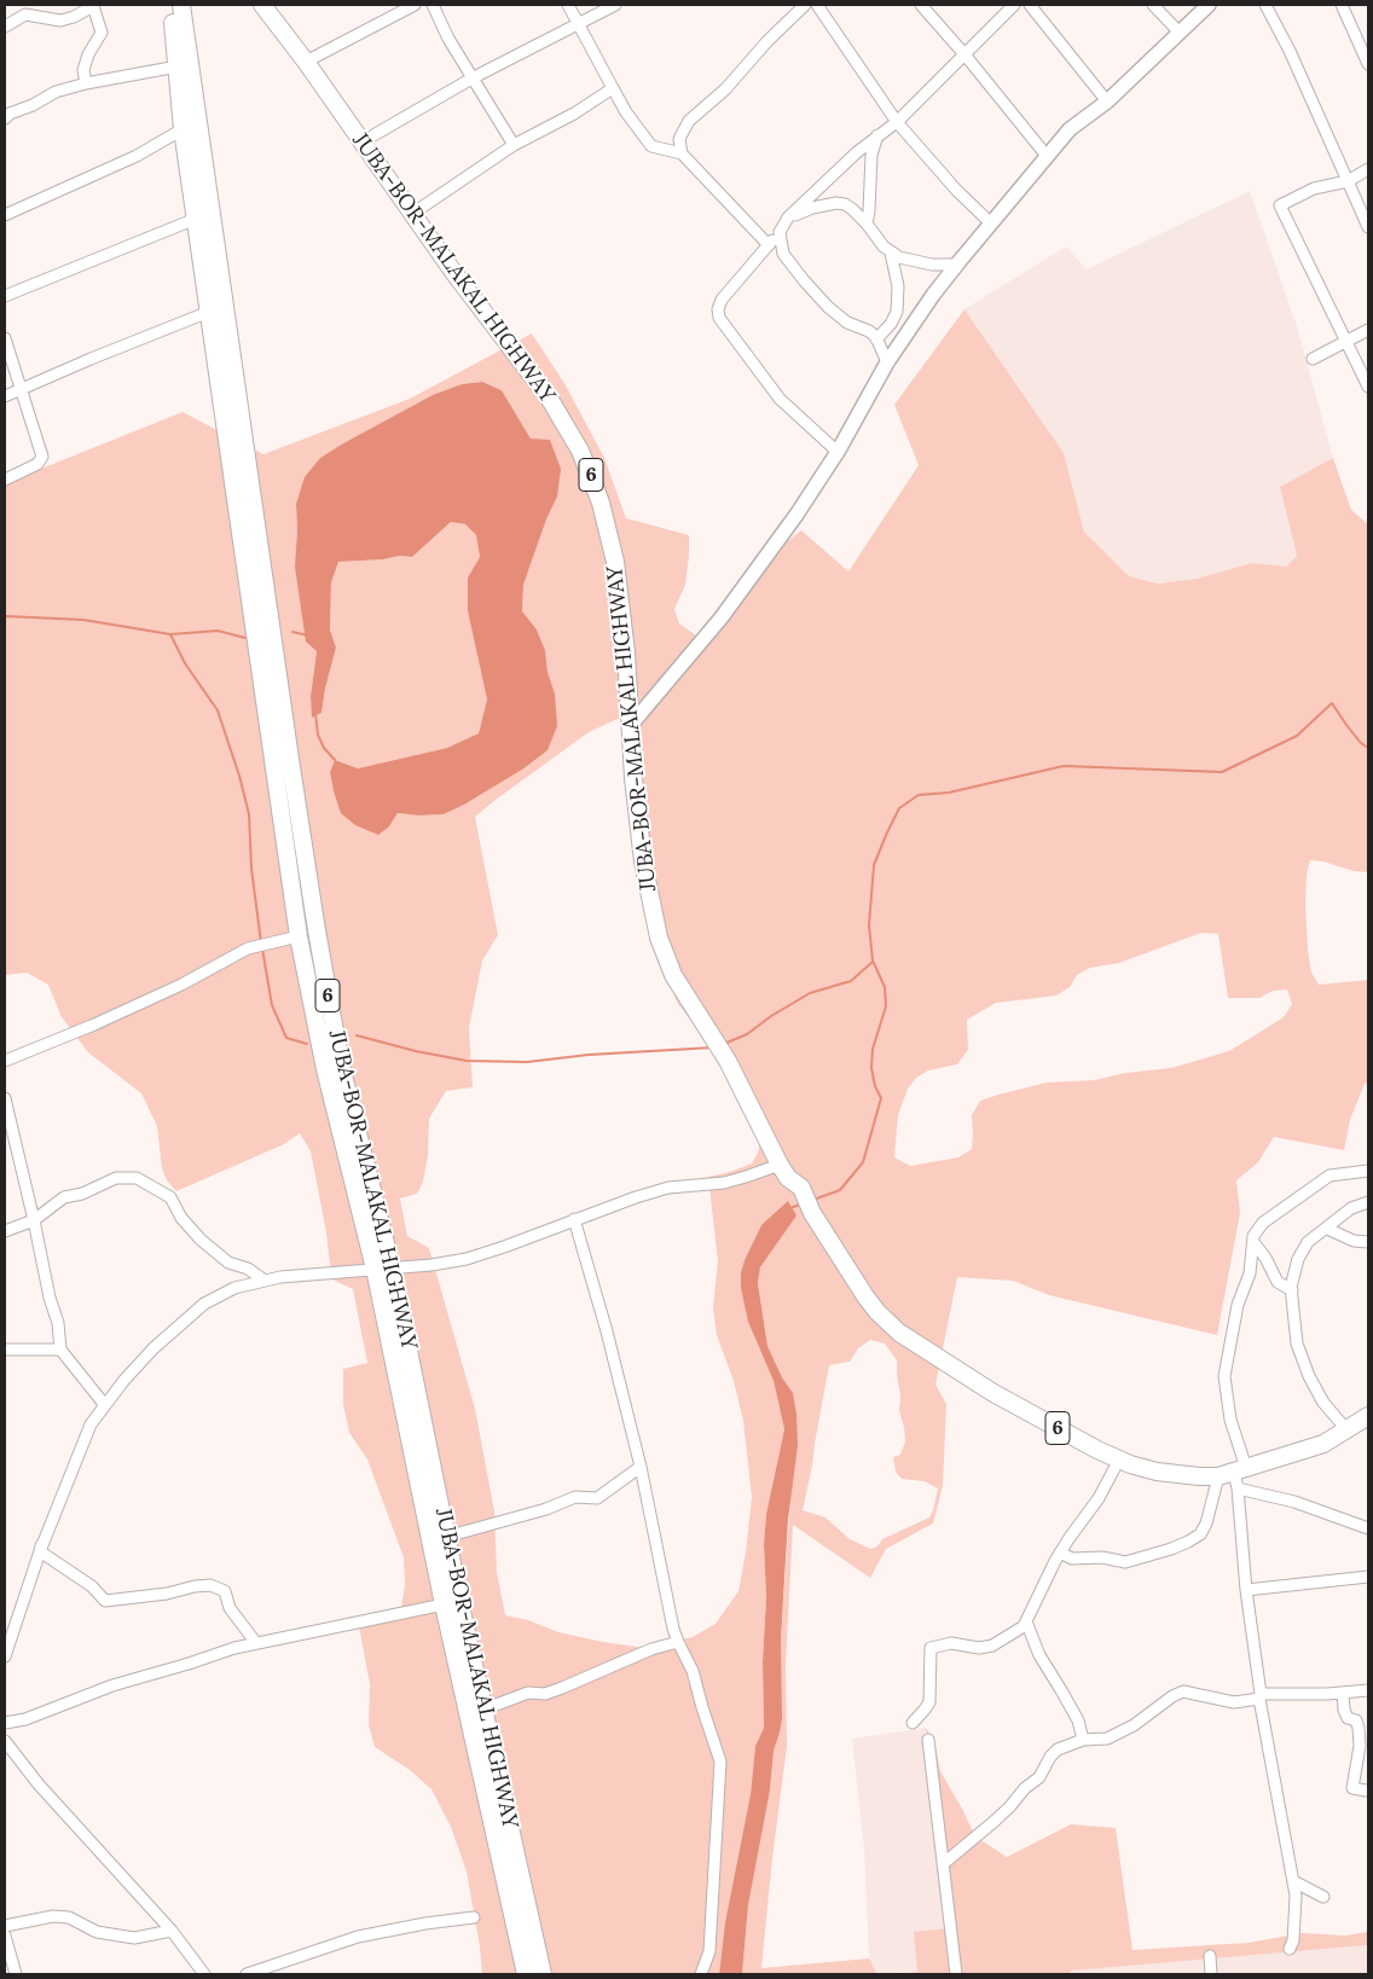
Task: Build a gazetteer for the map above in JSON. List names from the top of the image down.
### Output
{
  "streets": {
    "main road": ["JUBA-BOR-MALAKAL HIGHWAY", "6"]
  }
}
